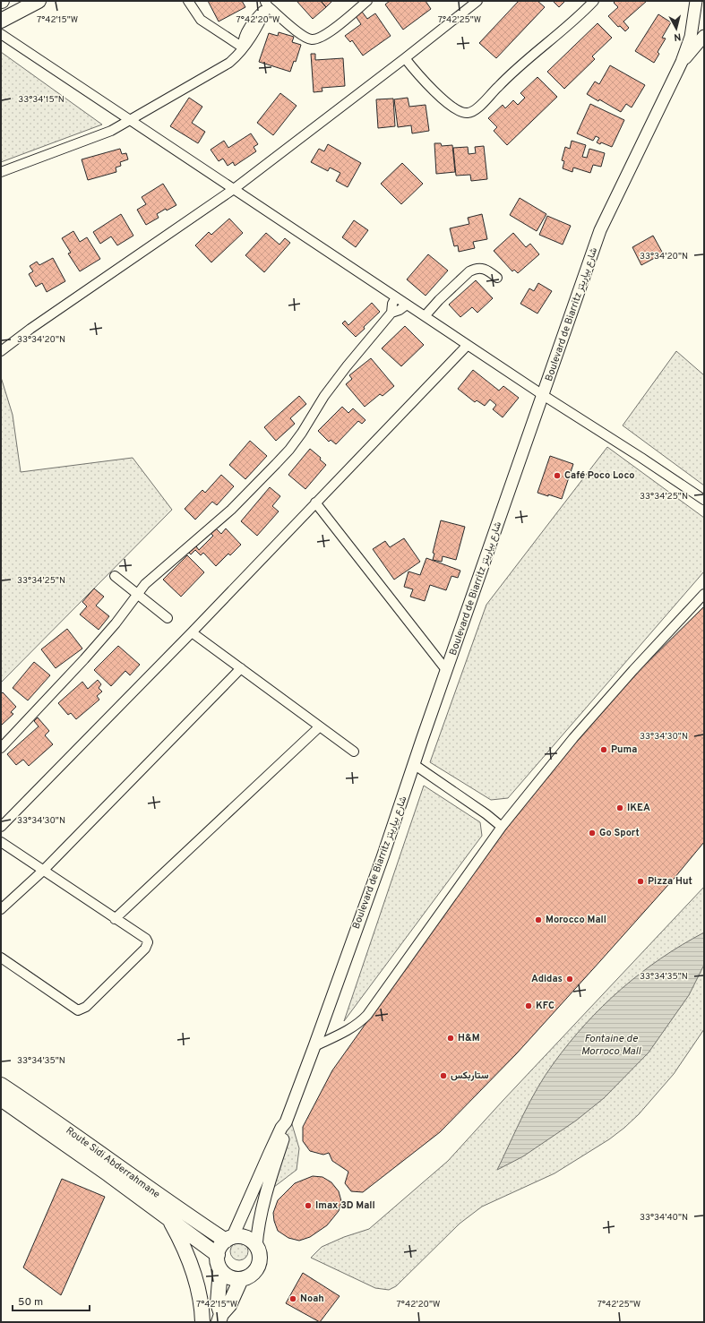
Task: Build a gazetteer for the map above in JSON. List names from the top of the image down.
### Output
{
  "streets": {
    "main road": ["Route Sidi Abderrahmane"],
    "street": ["Boulevard de Biarritz شارع بياريتز"]
  },
  "crossings": [
    ["Boulevard de Biarritz شارع بياريتز", "Route Sidi Abderrahmane"]
  ],
  "water": ["Fontaine de Morroco Mall"],
  "places": [
    "Café Poco Loco",
    "Puma",
    "IKEA",
    "Go Sport",
    "Pizza Hut",
    "Morocco Mall",
    "Adidas",
    "KFC",
    "H&M",
    "ستاربكس",
    "Imax 3D Mall",
    "Noah"
  ],
  "scale_bar": "50 m",
  "north": "bottom",
  "coordinates": [
    "7°42'15\"W",
    "7°42'20\"W",
    "7°42'25\"W",
    "33°34'15\"N",
    "33°34'20\"N",
    "33°34'25\"N",
    "33°34'30\"N",
    "33°34'35\"N",
    "33°34'40\"N"
  ]
}
